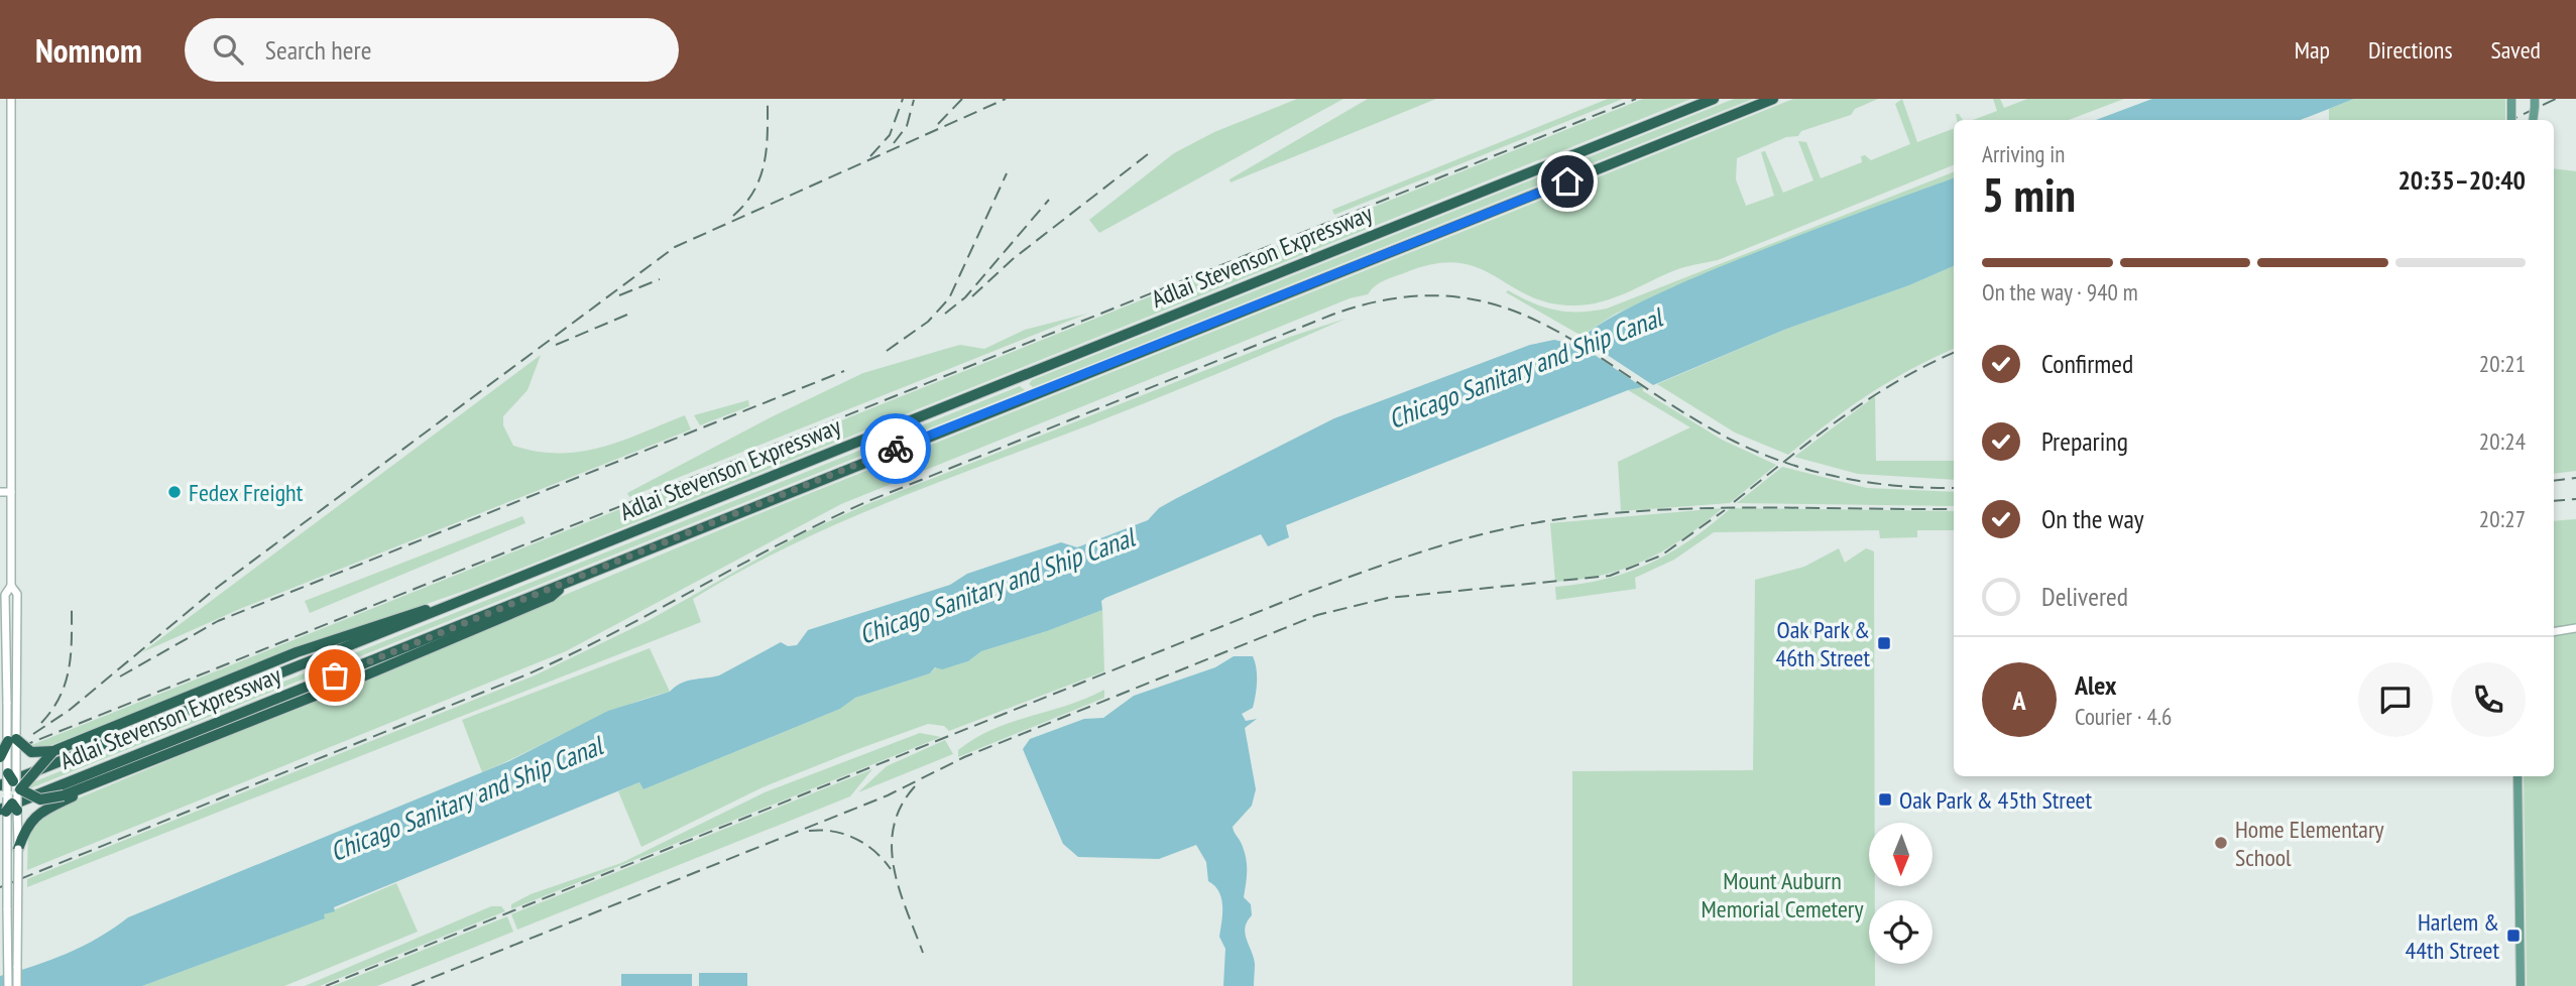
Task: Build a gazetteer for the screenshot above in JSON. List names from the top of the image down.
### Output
{
  "streets": {
    "highway": ["Adlai Stevenson Expressway"]
  },
  "water": ["Chicago Sanitary and Ship Canal"],
  "parks": ["Mount Auburn Memorial Cemetery"],
  "places": {
    "other": ["Fedex Freight", "Home Elementary School"],
    "transit": ["Oak Park & 46th Street", "Oak Park & 45th Street", "Harlem & 44th Street"]
  },
  "north": "bottom",
  "page": {
    "header": "Nomnom",
    "search": "Search here",
    "nav": ["Map", "Directions", "Saved"],
    "heading": ["5 min", "Arriving in", "20:35–20:40"],
    "panel": ["Alex", "Courier · 4.6"],
    "bar": "On the way · 940 m",
    "list": [
      ["Confirmed", "20:21"],
      ["Preparing", "20:24"],
      ["On the way", "20:27"],
      "Delivered"
    ],
    "round": "A"
  }
}
